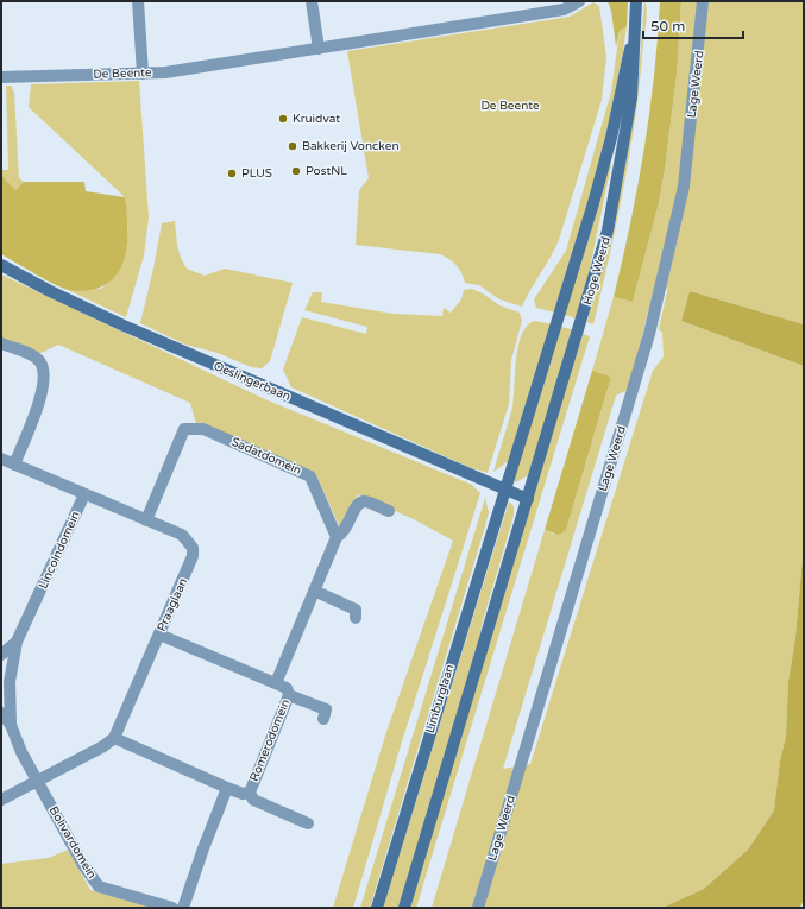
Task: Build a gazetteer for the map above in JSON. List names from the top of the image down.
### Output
{
  "streets": {
    "main road": ["Hoge Weerd", "Oeslingerbaan", "Limburglaan"],
    "street": [
      "De Beente",
      "Lage Weerd",
      "Sadatdomein",
      "Lincolndomein",
      "Praaglaan",
      "Romerodomein",
      "Bolivardomein"
    ]
  },
  "crossings": [
    ["Hoge Weerd", "Oeslingerbaan"],
    ["Hoge Weerd", "Limburglaan"],
    ["Oeslingerbaan", "Limburglaan"],
    ["Sadatdomein", "Praaglaan"],
    ["Lincolndomein", "Praaglaan"],
    ["Praaglaan", "Romerodomein"]
  ],
  "parks": ["De Beente"],
  "places": [
    "Kruidvat",
    "Bakkerij Voncken",
    "PostNL",
    "PLUS"
  ],
  "scale_bar": "50 m"
}
